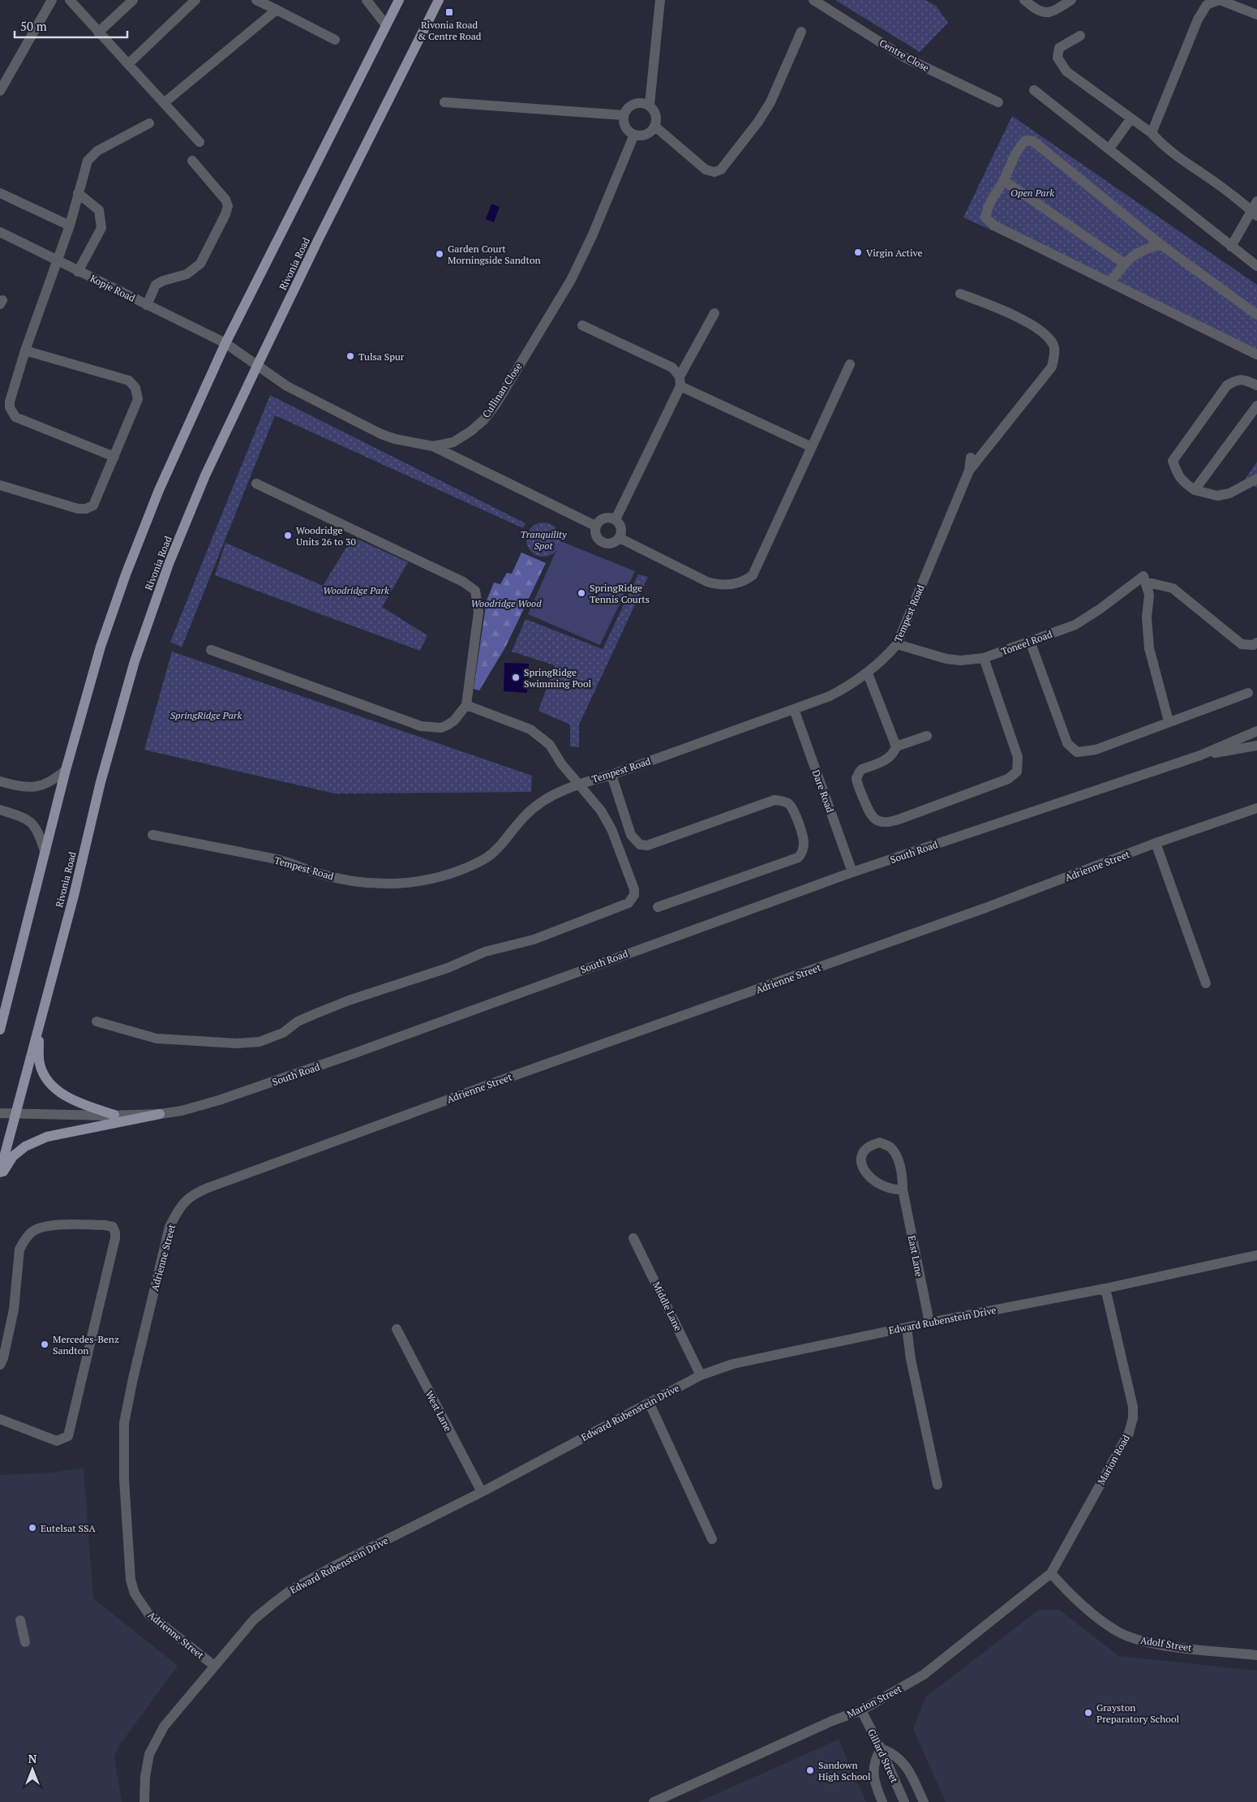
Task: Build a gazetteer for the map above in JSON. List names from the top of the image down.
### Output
{
  "streets": {
    "main road": ["Rivonia Road"],
    "street": [
      "Centre Close",
      "Kopje Road",
      "Cullinan Close",
      "Tempest Road",
      "Toneel Road",
      "Dare Road",
      "South Road",
      "Adrienne Street",
      "East Lane",
      "Middle Lane",
      "Edward Rubenstein Drive",
      "West Lane",
      "Marion Road",
      "Adolf Street",
      "Marion Street",
      "Gillard Street"
    ]
  },
  "crossings": [
    ["Rivonia Road", "Kopje Road"],
    ["Rivonia Road", "Cullinan Close"],
    ["Rivonia Road", "South Road"],
    ["Kopje Road", "Cullinan Close"],
    ["Tempest Road", "Toneel Road"],
    ["Tempest Road", "Dare Road"],
    ["Dare Road", "South Road"],
    ["Adrienne Street", "Edward Rubenstein Drive"],
    ["East Lane", "Edward Rubenstein Drive"],
    ["Middle Lane", "Edward Rubenstein Drive"],
    ["Edward Rubenstein Drive", "West Lane"],
    ["Edward Rubenstein Drive", "Marion Road"],
    ["Marion Road", "Adolf Street"],
    ["Marion Road", "Marion Street"],
    ["Adolf Street", "Marion Street"],
    ["Marion Street", "Gillard Street"]
  ],
  "parks": [
    "Open Park",
    "Tranquility Spot",
    "Woodridge Park",
    "Woodridge Wood",
    "SpringRidge Park"
  ],
  "places": {
    "transit": ["Rivonia Road & Centre Road"],
    "other": [
      "Virgin Active",
      "Garden Court Morningside Sandton",
      "Tulsa Spur",
      "Woodridge Units 26 to 30",
      "SpringRidge Tennis Courts",
      "SpringRidge Swimming Pool",
      "Mercedes-Benz Sandton",
      "Eutelsat SSA",
      "Grayston Preparatory School",
      "Sandown High School"
    ]
  },
  "scale_bar": "50 m",
  "north": "top"
}
